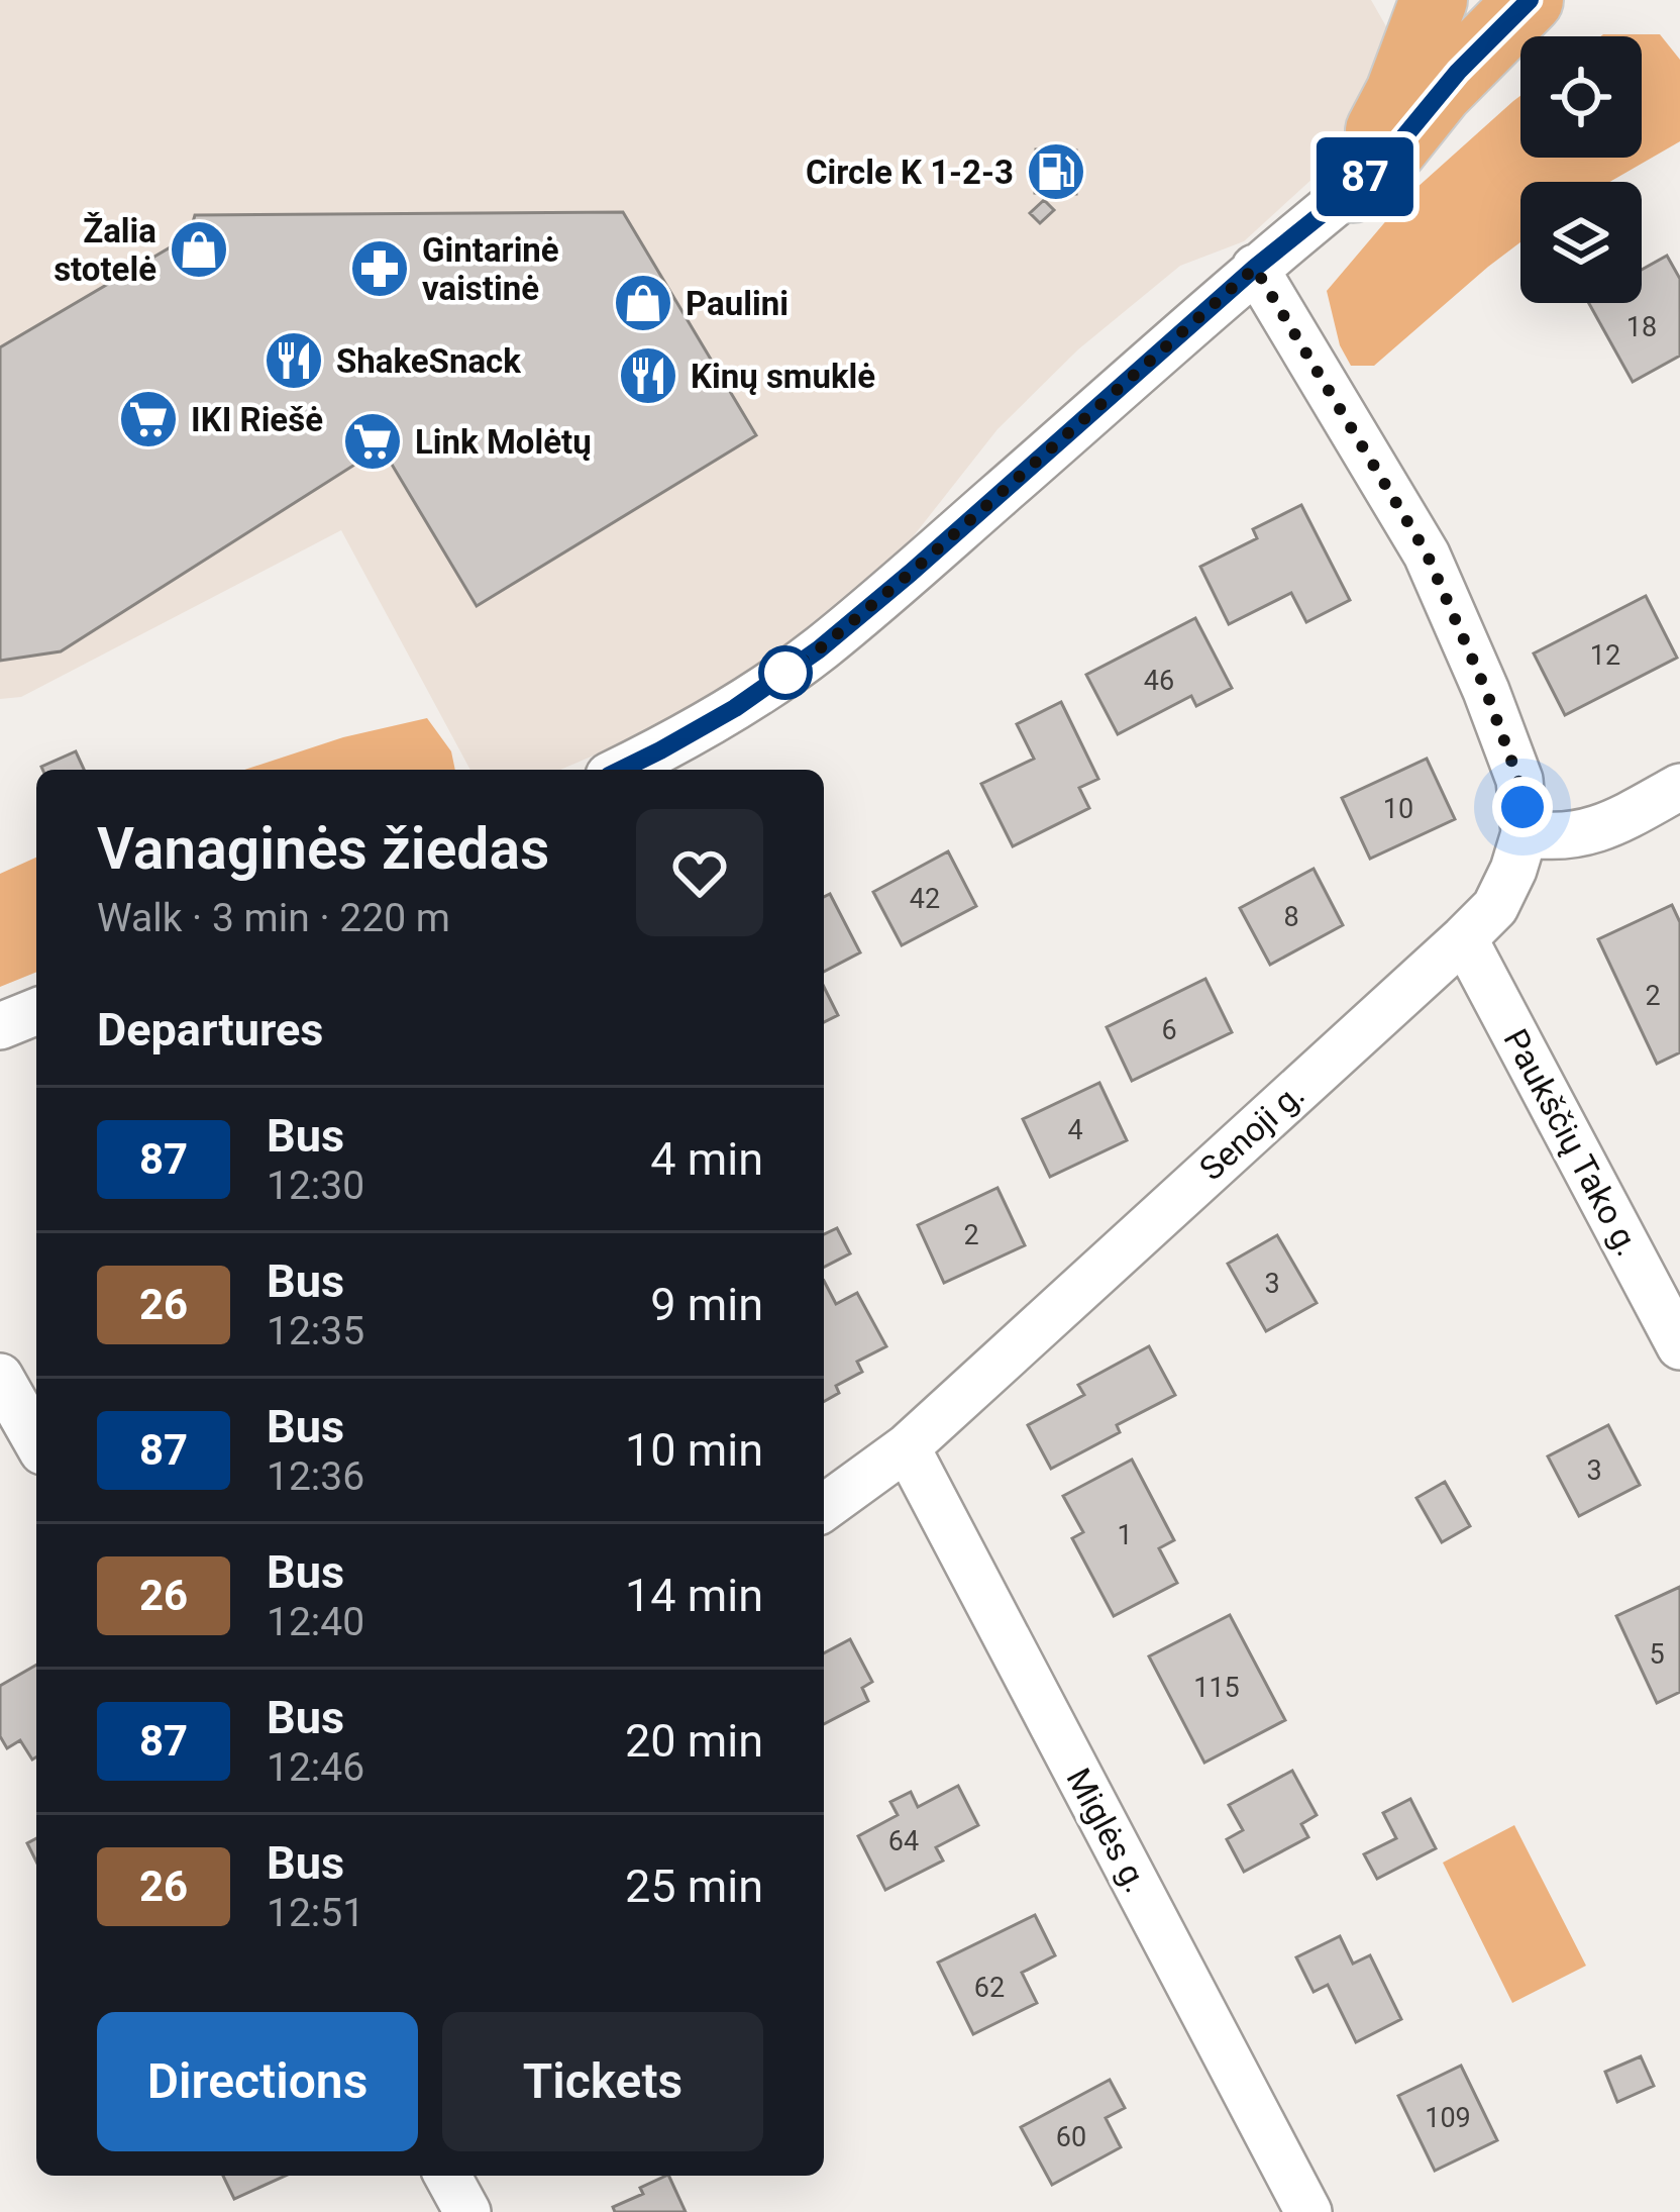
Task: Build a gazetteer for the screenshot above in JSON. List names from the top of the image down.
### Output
{
  "streets": {
    "street": ["Senoji g.", "Paukščių Tako g.", "Miglės g."]
  },
  "crossings": [
    ["Senoji g.", "Paukščių Tako g."],
    ["Senoji g.", "Miglės g."]
  ],
  "places": {
    "fuel station": ["Circle K 1-2-3"],
    "shop": ["Žalia stotelė", "Paulini"],
    "pharmacy": ["Gintarinė vaistinė"],
    "restaurant": ["ShakeSnack", "Kinų smuklė"],
    "supermarket": ["IKI Riešė", "Link Molėtų"]
  },
  "lines": ["bus line 87"],
  "house_numbers": [
    "18",
    "12",
    "46",
    "10",
    "42",
    "8",
    "2",
    "6",
    "4",
    "2",
    "3",
    "3",
    "1",
    "5",
    "115",
    "64",
    "62",
    "109",
    "60"
  ],
  "page": {
    "on_map": "87",
    "heading": [
      ["Vanaginės žiedas", "Walk · 3 min · 220 m"],
      "Departures"
    ],
    "list": [
      {
        "mark": "87",
        "name": "Bus",
        "note": "12:30",
        "value": "4 min"
      },
      {
        "mark": "26",
        "name": "Bus",
        "note": "12:35",
        "value": "9 min"
      },
      {
        "mark": "87",
        "name": "Bus",
        "note": "12:36",
        "value": "10 min"
      },
      {
        "mark": "26",
        "name": "Bus",
        "note": "12:40",
        "value": "14 min"
      },
      {
        "mark": "87",
        "name": "Bus",
        "note": "12:46",
        "value": "20 min"
      },
      {
        "mark": "26",
        "name": "Bus",
        "note": "12:51",
        "value": "25 min"
      }
    ],
    "buttons": ["Directions", "Tickets"]
  }
}
